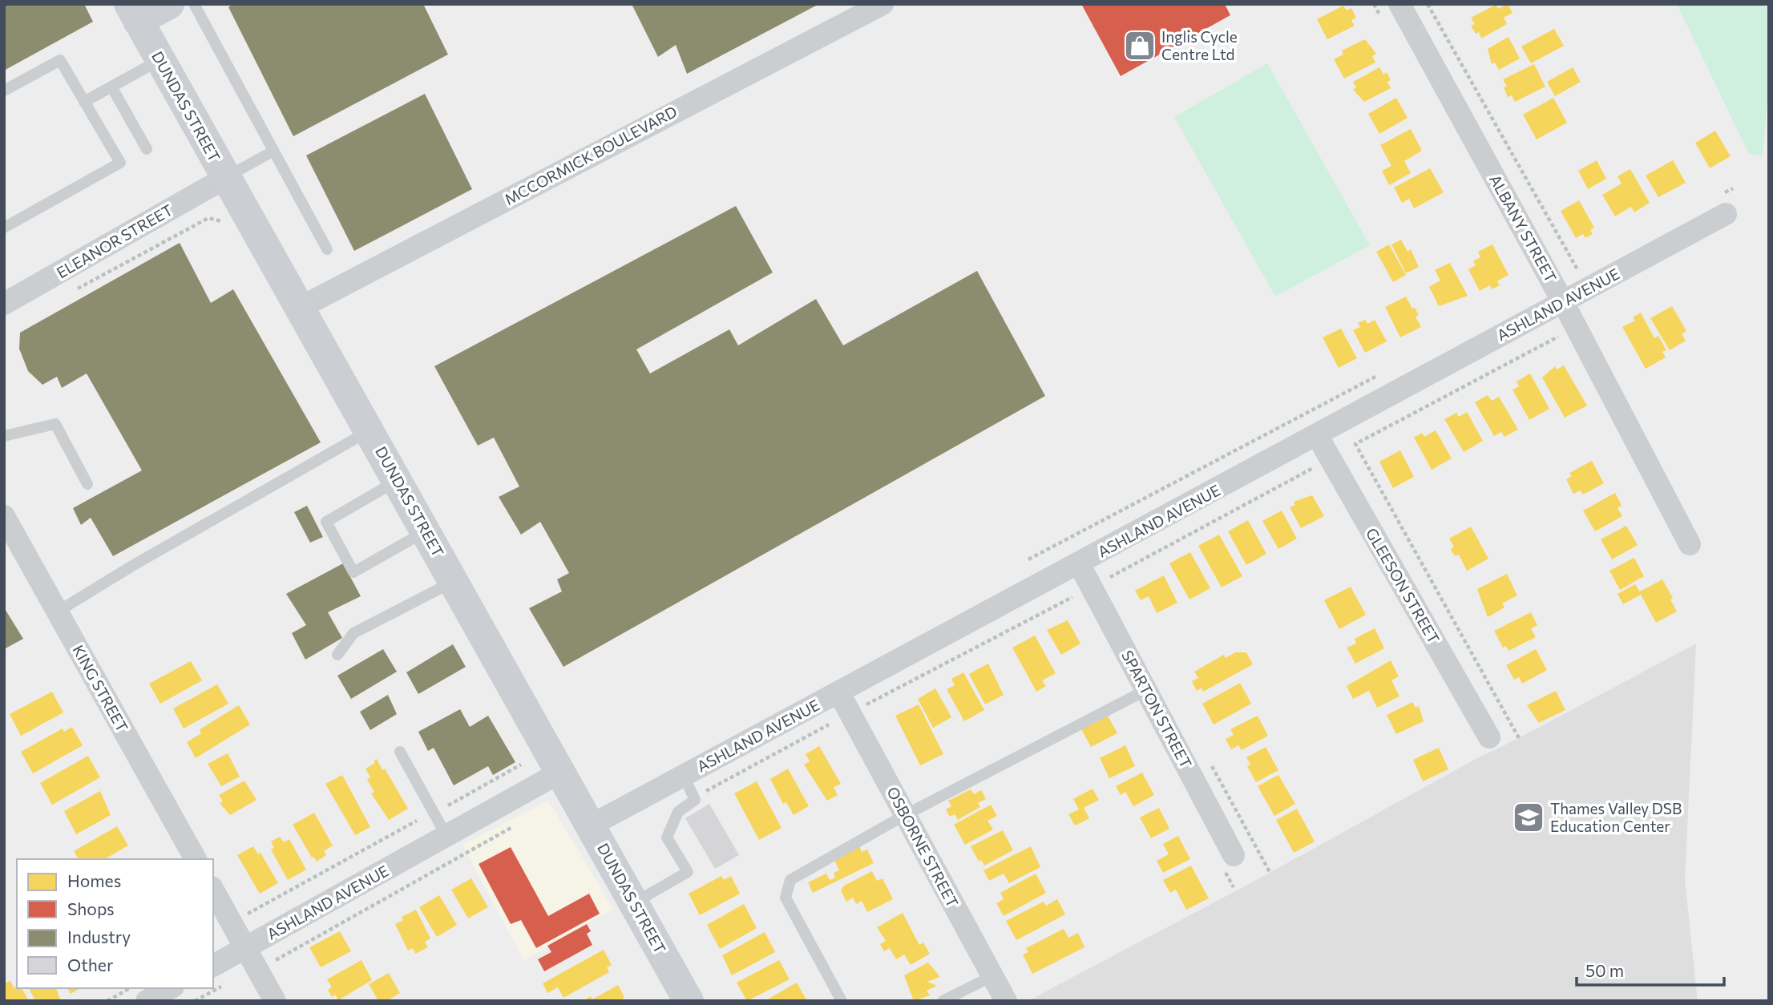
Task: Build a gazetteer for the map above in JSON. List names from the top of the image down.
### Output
{
  "streets": {
    "main road": ["DUNDAS STREET"],
    "street": [
      "MCCORMICK BOULEVARD",
      "ALBANY STREET",
      "ELEANOR STREET",
      "ASHLAND AVENUE",
      "GLEESON STREET",
      "KING STREET",
      "SPARTON STREET",
      "OSBORNE STREET"
    ]
  },
  "crossings": [
    ["DUNDAS STREET", "MCCORMICK BOULEVARD"],
    ["DUNDAS STREET", "ELEANOR STREET"],
    ["DUNDAS STREET", "ASHLAND AVENUE"],
    ["ALBANY STREET", "ASHLAND AVENUE"],
    ["ASHLAND AVENUE", "GLEESON STREET"],
    ["ASHLAND AVENUE", "SPARTON STREET"],
    ["ASHLAND AVENUE", "OSBORNE STREET"]
  ],
  "places": {
    "shop": ["Inglis Cycle Centre Ltd"],
    "school or university": ["Thames Valley DSB Education Center"]
  },
  "legend": [
    "Homes",
    "Shops",
    "Industry",
    "Other"
  ],
  "scale_bar": "50 m"
}
